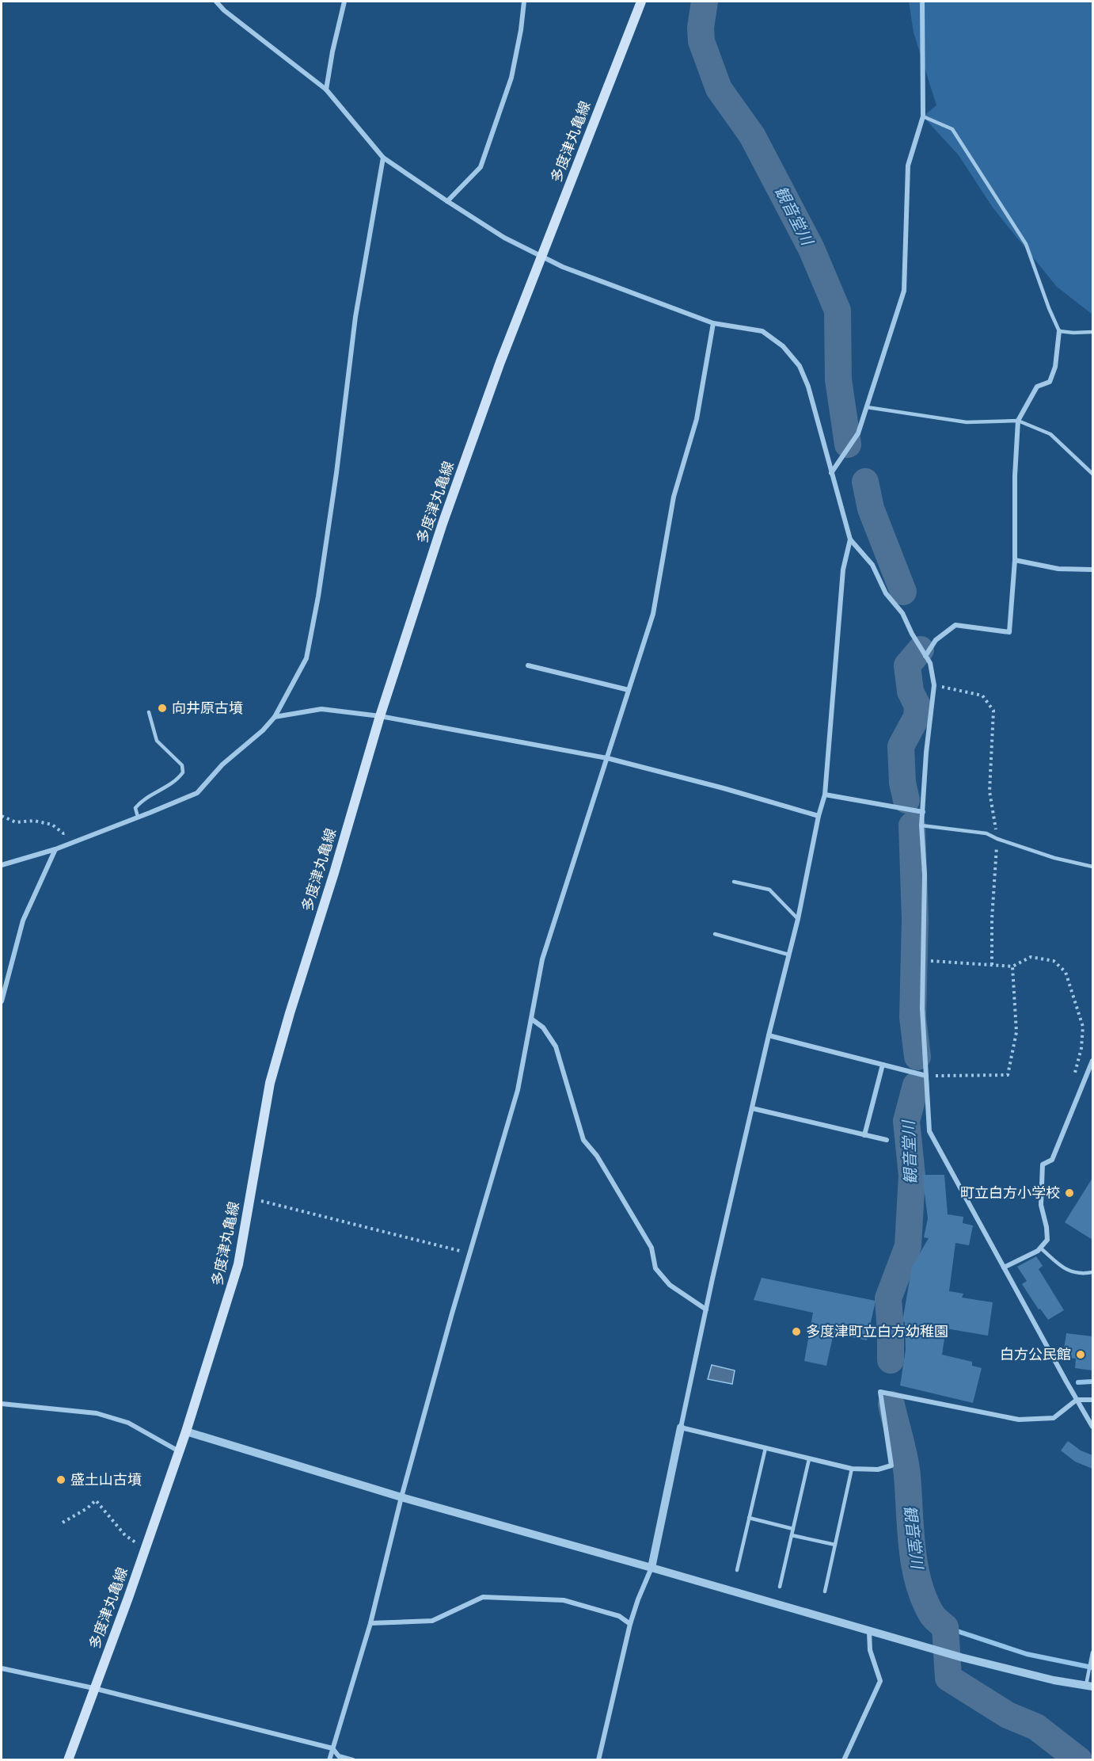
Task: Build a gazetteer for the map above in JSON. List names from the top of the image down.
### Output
{
  "streets": {
    "main road": ["多度津丸亀線"]
  },
  "water": ["観音堂川"],
  "places": [
    "向井原古墳",
    "町立白方小学校",
    "多度津町立白方幼稚園",
    "白方公民館",
    "盛土山古墳"
  ]
}
